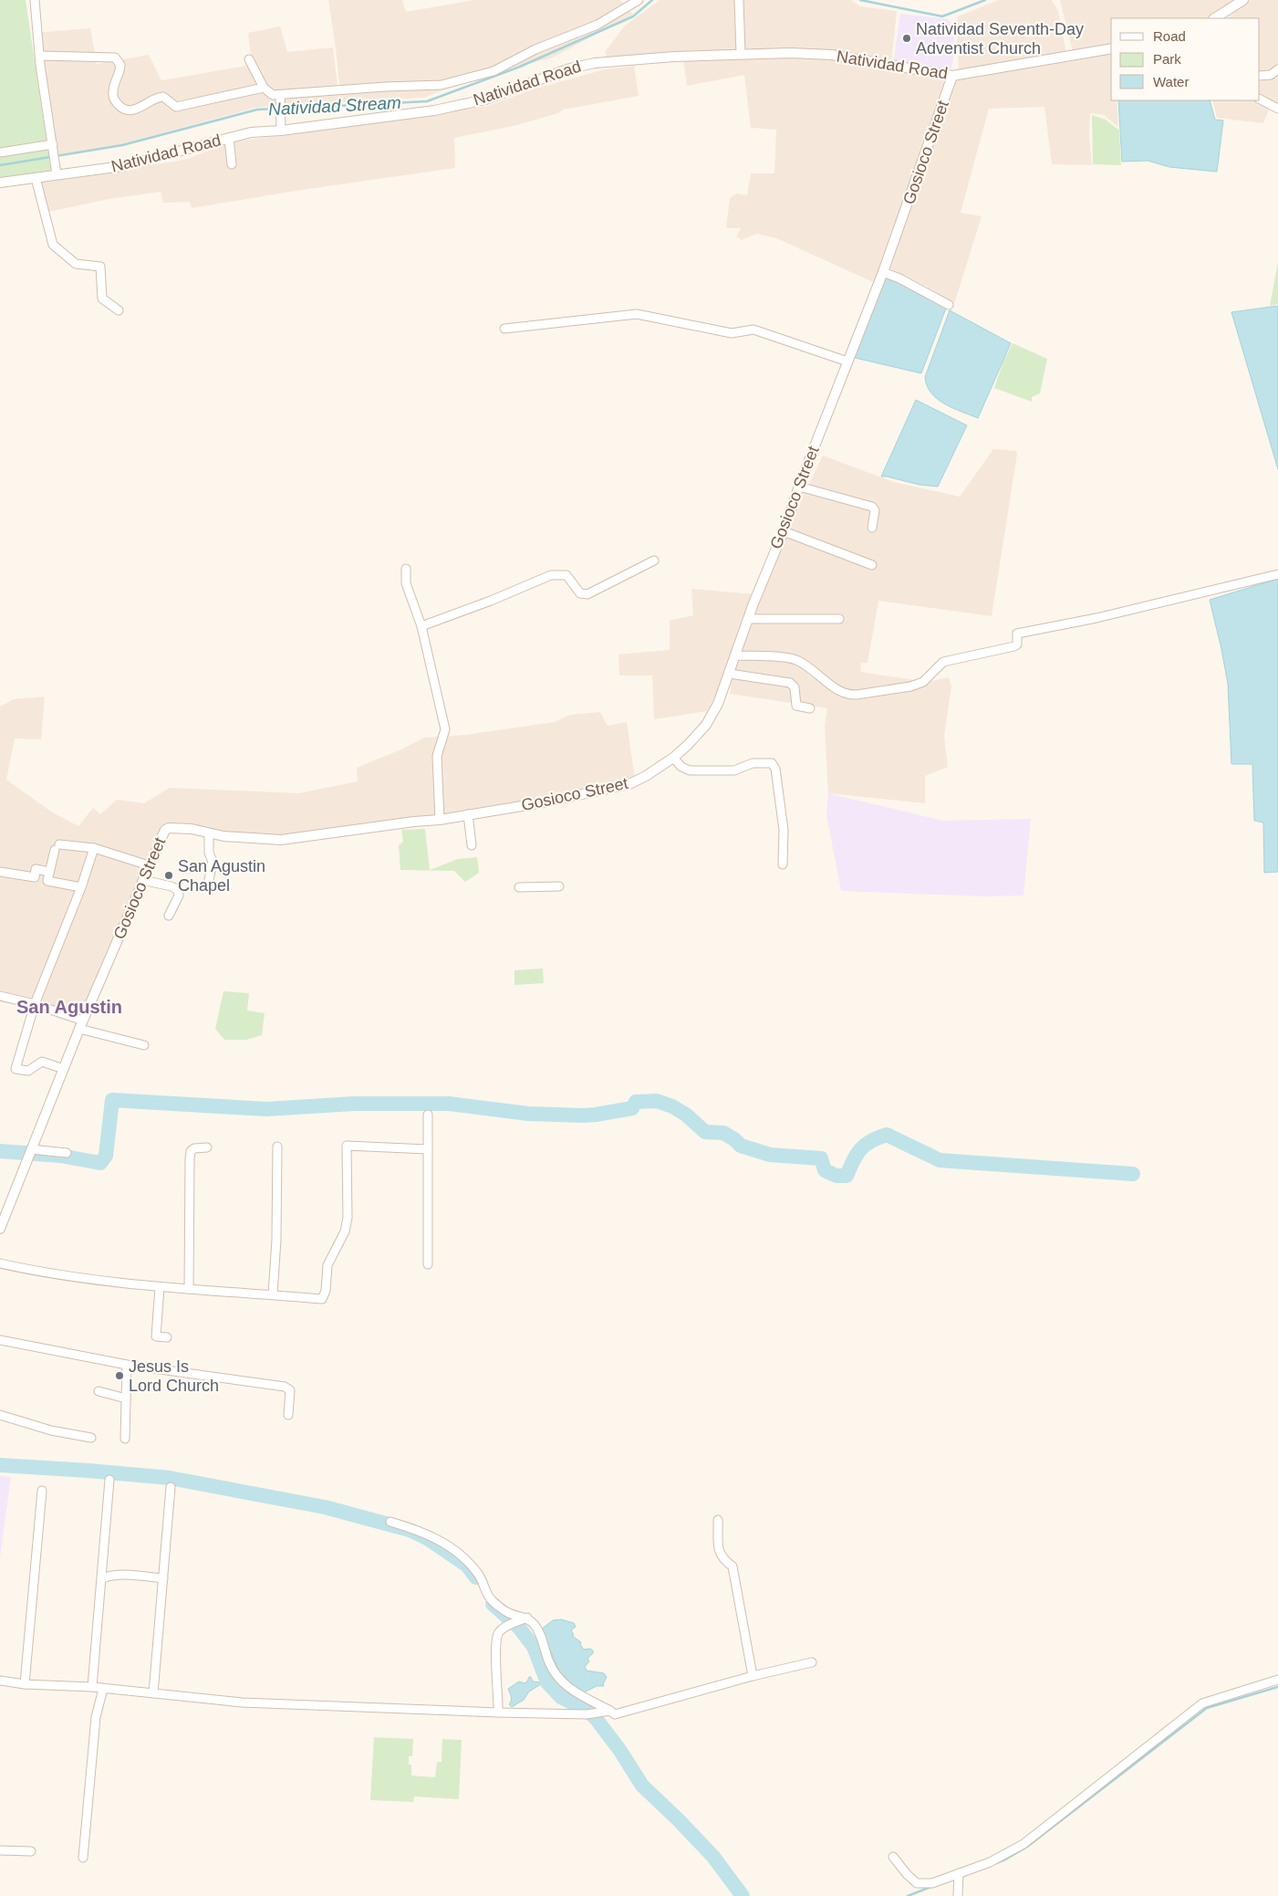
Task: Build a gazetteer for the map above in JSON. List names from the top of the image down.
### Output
{
  "streets": {
    "street": ["Natividad Road", "Gosioco Street"]
  },
  "crossings": [
    ["Natividad Road", "Gosioco Street"]
  ],
  "districts": ["San Agustin"],
  "water": ["Natividad Stream"],
  "places": ["Natividad Seventh-Day Adventist Church", "San Agustin Chapel", "Jesus Is Lord Church"],
  "legend": ["Road", "Park", "Water"]
}
